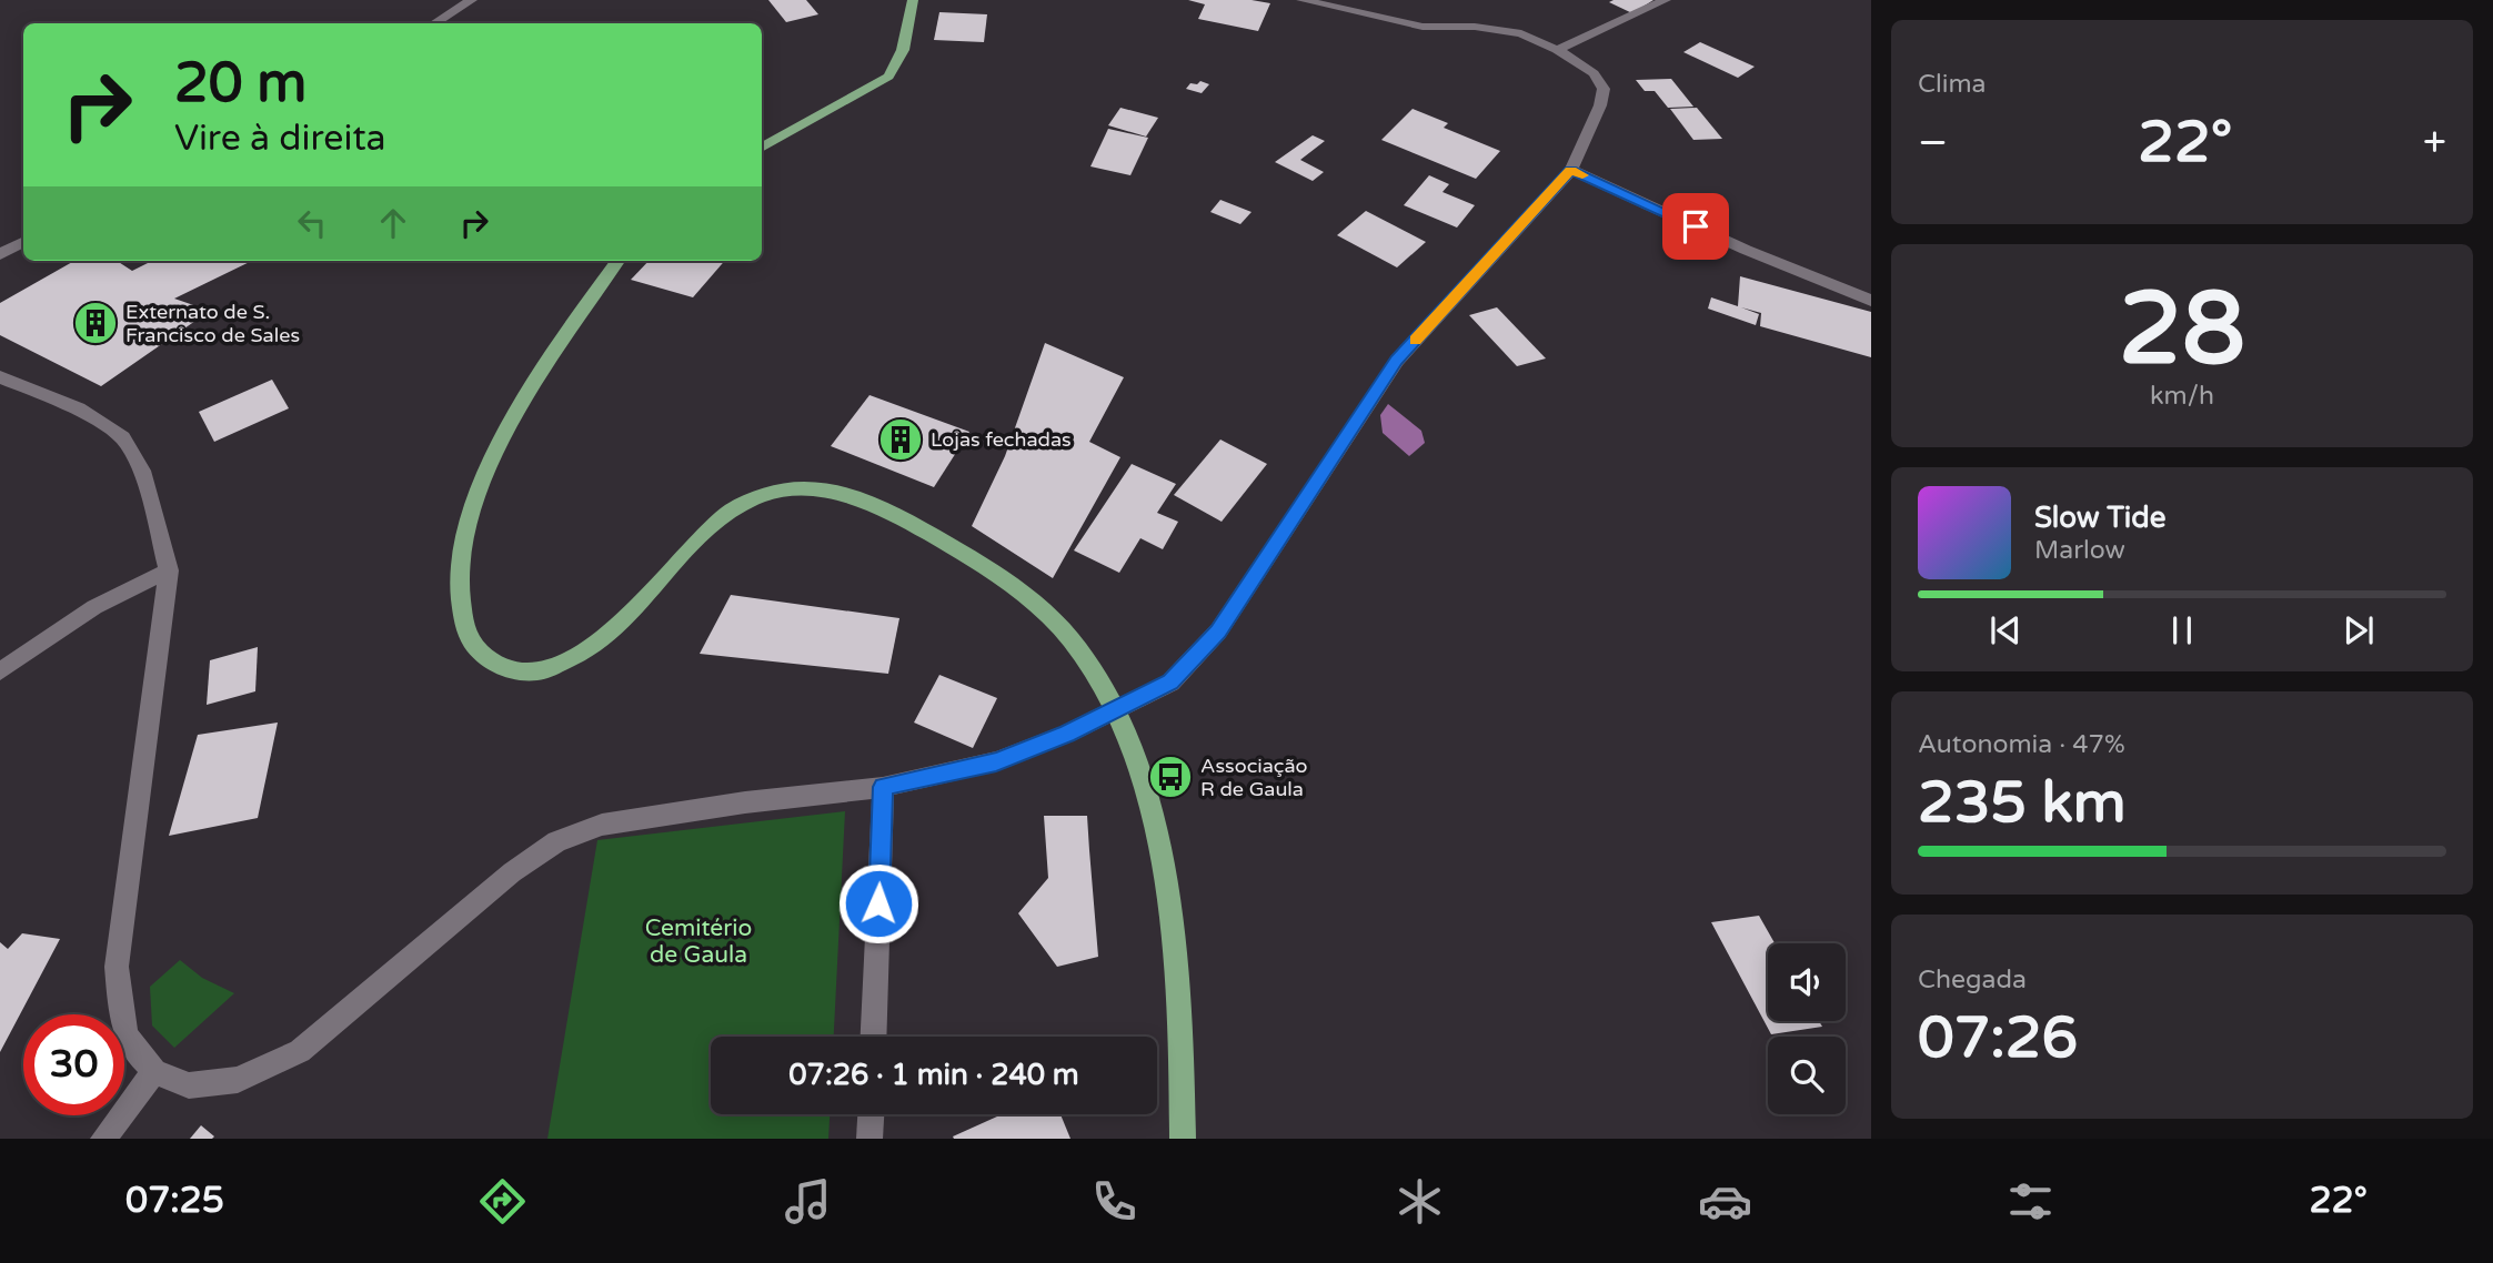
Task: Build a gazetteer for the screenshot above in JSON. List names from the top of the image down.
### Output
{
  "parks": ["Cemitério de Gaula"],
  "places": {
    "building": ["Externato de S. Francisco de Sales", "Lojas fechadas"],
    "bus stop": ["Associação R de Gaula"]
  },
  "page": {
    "tile": [
      "Clima",
      ["28", "km/h"],
      ["Autonomia · 47%", "235 km"],
      ["Chegada", "07:26"]
    ],
    "turn": ["20 m", "Vire à direita"],
    "heat": ["−", "22°", "+"],
    "song": ["Slow Tide", "Marlow"],
    "limit": "30",
    "trip": "07:26 · 1 min · 240 m",
    "tabs": ["07:25", "22°"]
  }
}
